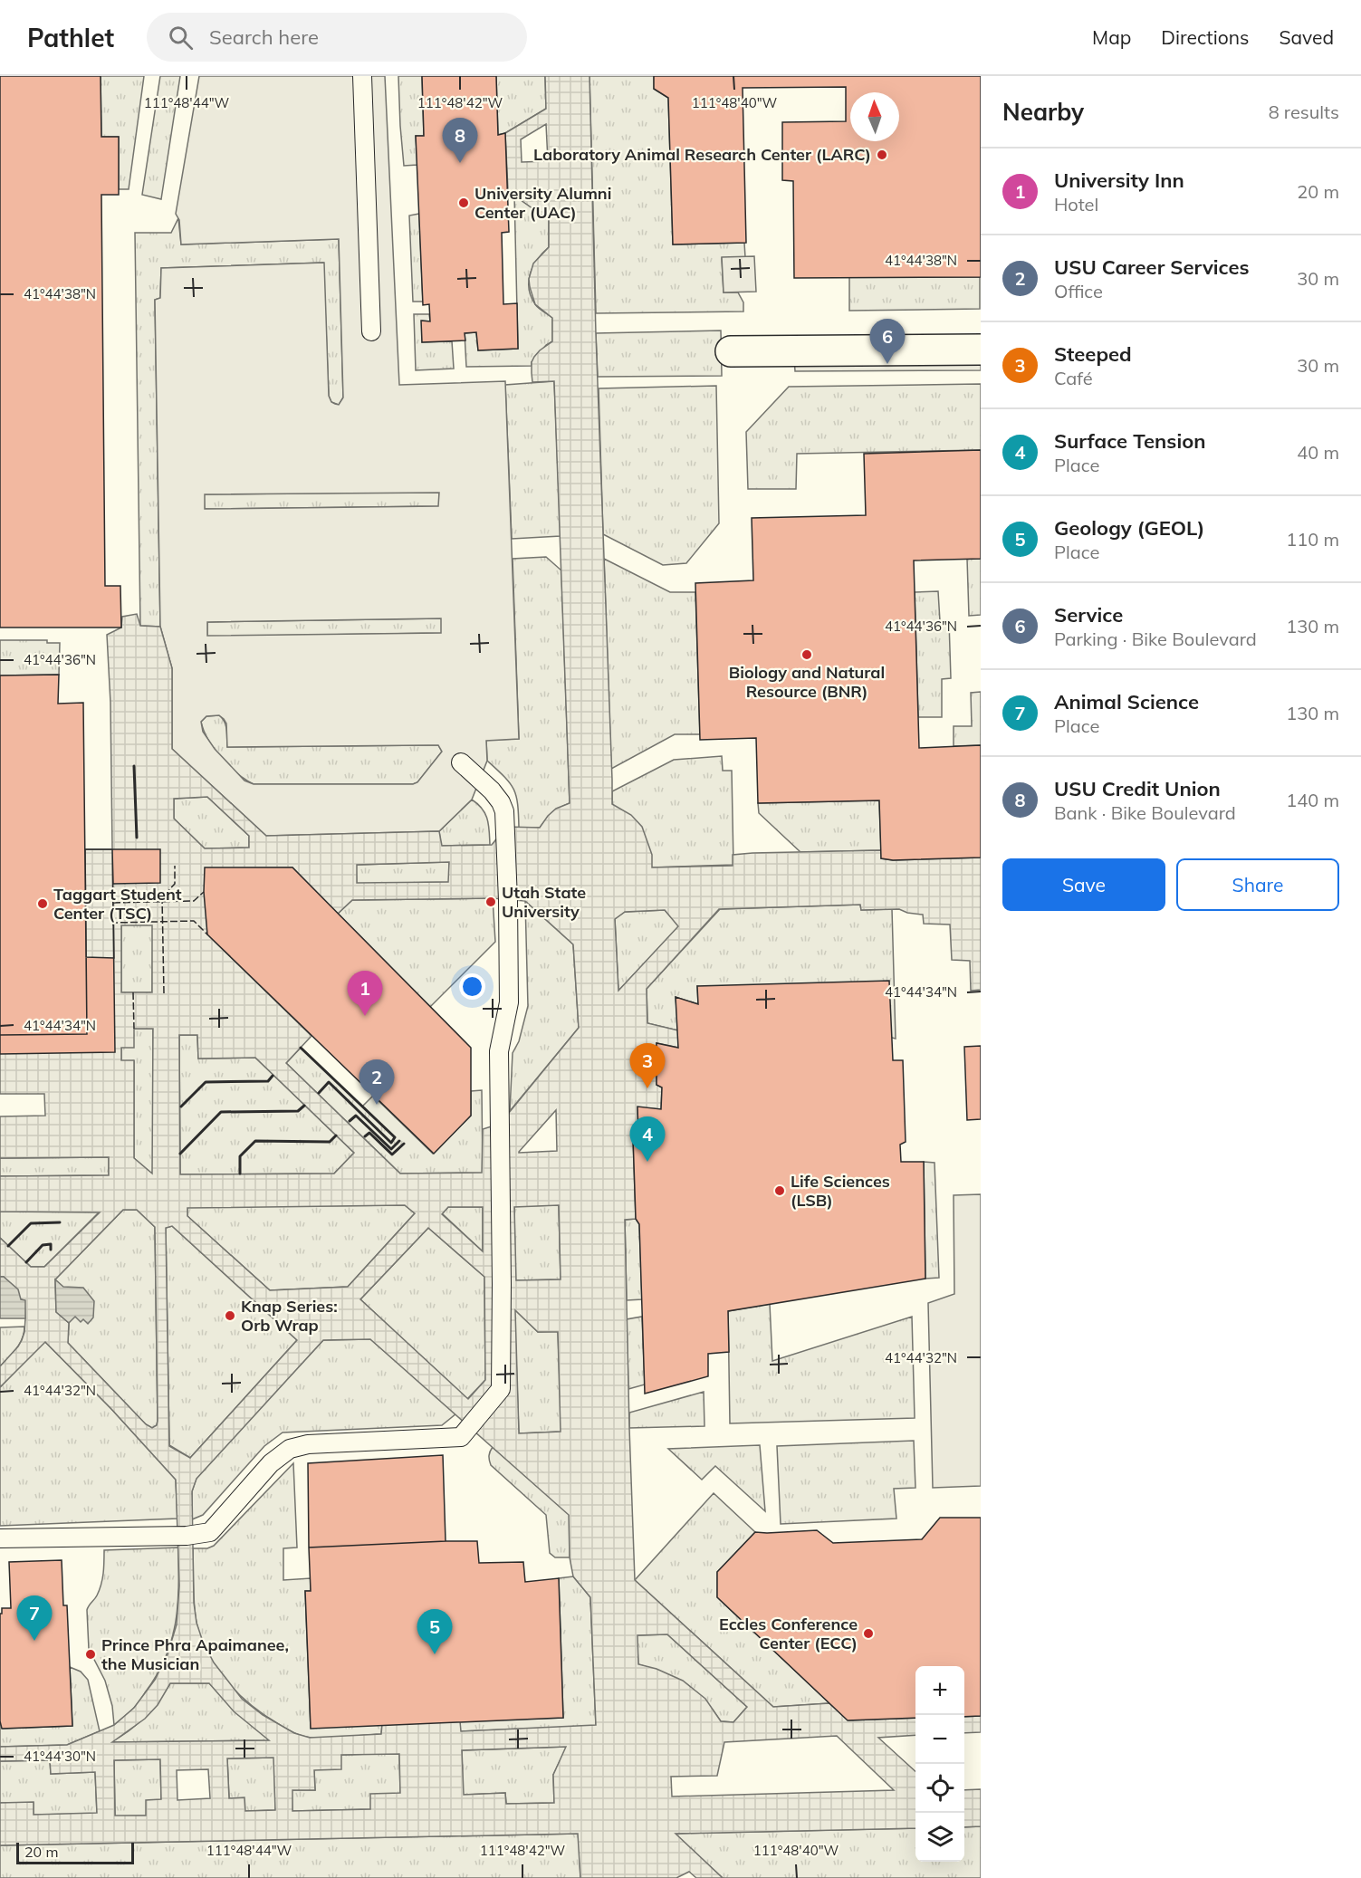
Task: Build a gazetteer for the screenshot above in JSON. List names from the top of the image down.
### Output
{
  "places": [
    "Laboratory Animal Research Center (LARC)",
    "University Alumni Center (UAC)",
    "Biology and Natural Resource (BNR)",
    "Utah State University",
    "Taggart Student Center (TSC)",
    "Life Sciences (LSB)",
    "Knap Series: Orb Wrap",
    "Eccles Conference Center (ECC)",
    "Prince Phra Apaimanee, the Musician"
  ],
  "scale_bar": "20 m",
  "north": "top",
  "page": {
    "header": "Pathlet",
    "search": "Search here",
    "nav": ["Map", "Directions", "Saved"],
    "heading": ["Nearby", "8 results"],
    "pins": [
      "8",
      "6",
      "1",
      "3",
      "2",
      "4",
      "7",
      "5"
    ],
    "list": [
      {
        "mark": "1",
        "name": "University Inn",
        "note": "Hotel",
        "value": "20 m"
      },
      {
        "mark": "2",
        "name": "USU Career Services",
        "note": "Office",
        "value": "30 m"
      },
      {
        "mark": "3",
        "name": "Steeped",
        "note": "Café",
        "value": "30 m"
      },
      {
        "mark": "4",
        "name": "Surface Tension",
        "note": "Place",
        "value": "40 m"
      },
      {
        "mark": "5",
        "name": "Geology (GEOL)",
        "note": "Place",
        "value": "110 m"
      },
      {
        "mark": "6",
        "name": "Service",
        "note": "Parking · Bike Boulevard",
        "value": "130 m"
      },
      {
        "mark": "7",
        "name": "Animal Science",
        "note": "Place",
        "value": "130 m"
      },
      {
        "mark": "8",
        "name": "USU Credit Union",
        "note": "Bank · Bike Boulevard",
        "value": "140 m"
      }
    ],
    "buttons": ["Save", "Share"],
    "map_buttons": ["+", "−"],
    "scale": "20 m"
  },
  "coordinates": [
    "111°48'44\"W",
    "111°48'42\"W",
    "111°48'40\"W",
    "41°44'38\"N",
    "41°44'36\"N",
    "41°44'34\"N",
    "41°44'32\"N",
    "41°44'30\"N"
  ]
}
